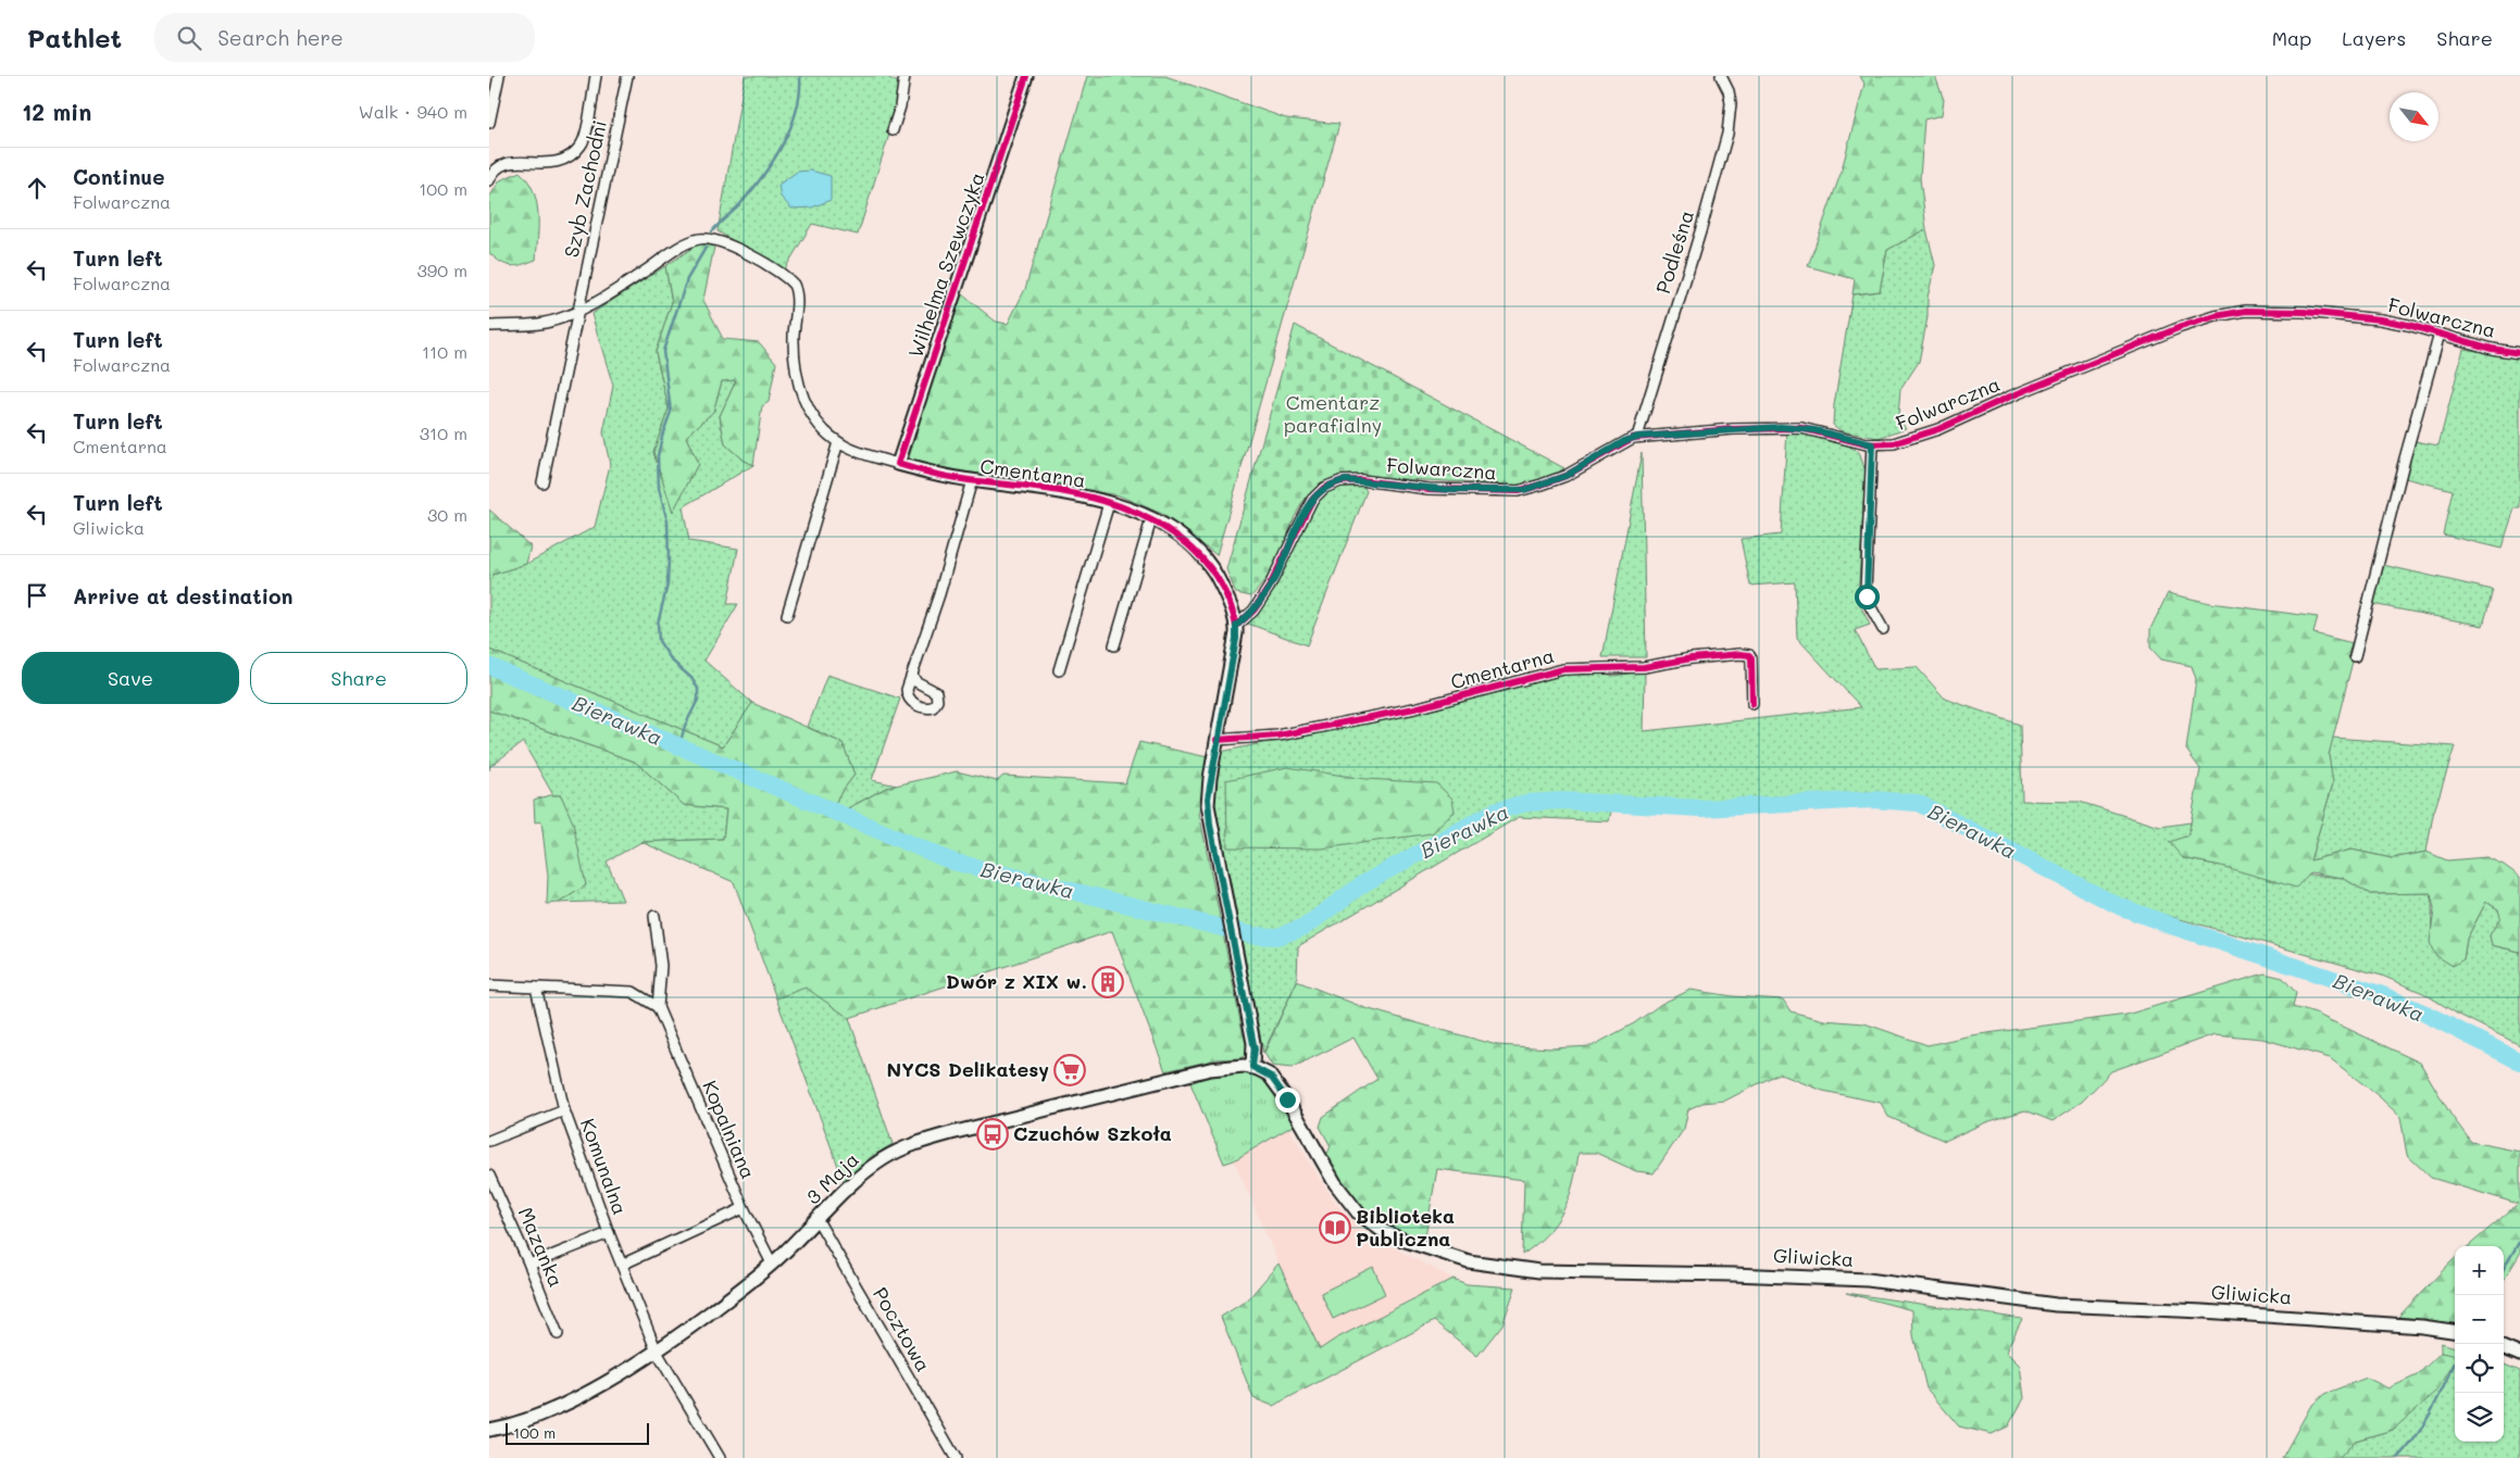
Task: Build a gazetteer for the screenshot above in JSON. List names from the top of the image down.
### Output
{
  "streets": {
    "main road": [
      "Wilhelma Szewczyka",
      "Cmentarna",
      "3 Maja",
      "Gliwicka"
    ],
    "street": [
      "Szyb Zachodni",
      "Podleśna",
      "Folwarczna",
      "Kopalniana",
      "Komunalna",
      "Mazanka",
      "Pocztowa"
    ]
  },
  "crossings": [
    ["Szyb Zachodni", "Cmentarna"],
    ["Podleśna", "Folwarczna"],
    ["Wilhelma Szewczyka", "Cmentarna"],
    ["Folwarczna", "Cmentarna"],
    ["Cmentarna", "3 Maja"],
    ["Cmentarna", "Gliwicka"],
    ["Kopalniana", "3 Maja"],
    ["Komunalna", "3 Maja"],
    ["3 Maja", "Gliwicka"],
    ["3 Maja", "Pocztowa"]
  ],
  "water": ["Bierawka"],
  "parks": ["Cmentarz parafialny"],
  "places": {
    "building": ["Dwór z XIX w."],
    "supermarket": ["NYCS Delikatesy"],
    "bus stop": ["Czuchów Szkoła"],
    "library": ["Biblioteka Publiczna"]
  },
  "scale_bar": "100 m",
  "north": "bottom right",
  "page": {
    "header": "Pathlet",
    "search": "Search here",
    "nav": ["Map", "Layers", "Share"],
    "heading": ["12 min", "Walk · 940 m"],
    "list": [
      ["Continue", "Folwarczna", "100 m"],
      ["Turn left", "Folwarczna", "390 m"],
      ["Turn left", "Folwarczna", "110 m"],
      ["Turn left", "Cmentarna", "310 m"],
      ["Turn left", "Gliwicka", "30 m"],
      "Arrive at destination"
    ],
    "buttons": ["Save", "Share"],
    "map_buttons": ["+", "−"],
    "scale": "100 m"
  }
}
